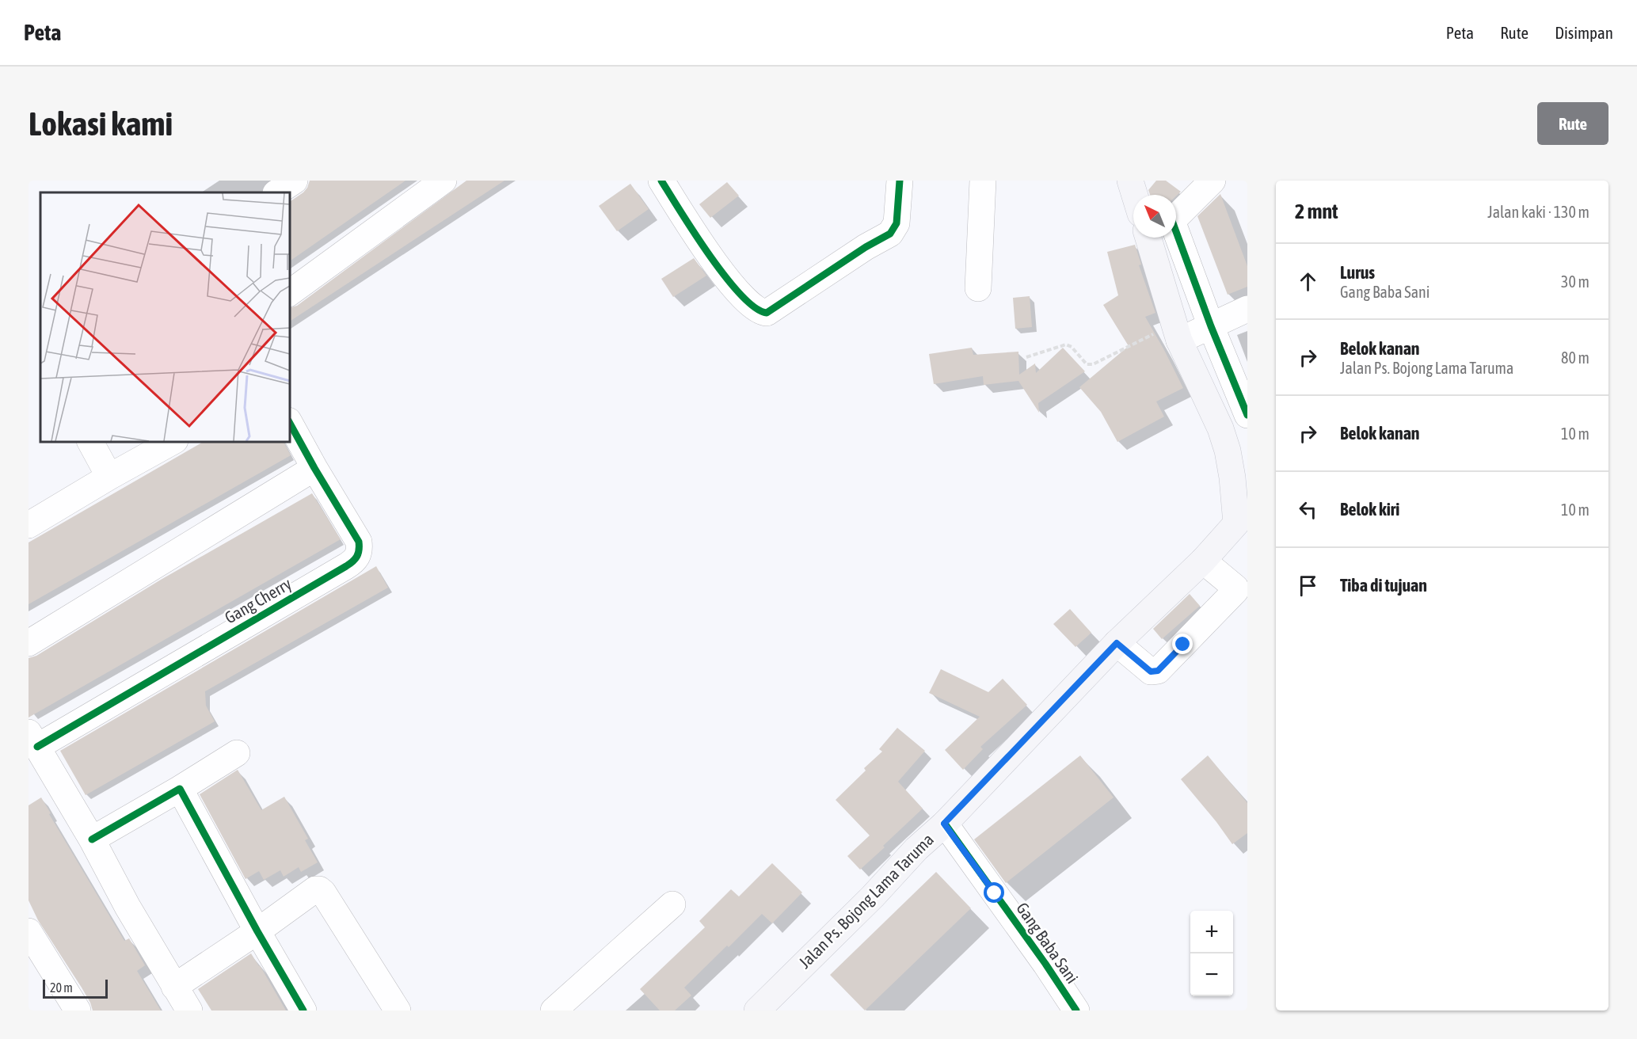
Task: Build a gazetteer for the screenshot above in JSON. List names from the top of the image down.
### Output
{
  "streets": {
    "main road": ["Jalan Ps. Bojong Lama Taruma"],
    "street": ["Gang Cherry", "Gang Baba Sani"]
  },
  "crossings": [
    ["Jalan Ps. Bojong Lama Taruma", "Gang Baba Sani"]
  ],
  "scale_bar": "20 m",
  "north": "top left",
  "page": {
    "header": "Peta",
    "nav": ["Peta", "Rute", "Disimpan"],
    "buttons": "Rute",
    "title": "Lokasi kami",
    "heading": ["2 mnt", "Jalan kaki · 130 m"],
    "list": [
      ["Lurus", "Gang Baba Sani", "30 m"],
      ["Belok kanan", "Jalan Ps. Bojong Lama Taruma", "80 m"],
      ["Belok kanan", "10 m"],
      ["Belok kiri", "10 m"],
      "Tiba di tujuan"
    ],
    "map_buttons": ["+", "−"],
    "scale": "20 m"
  }
}
